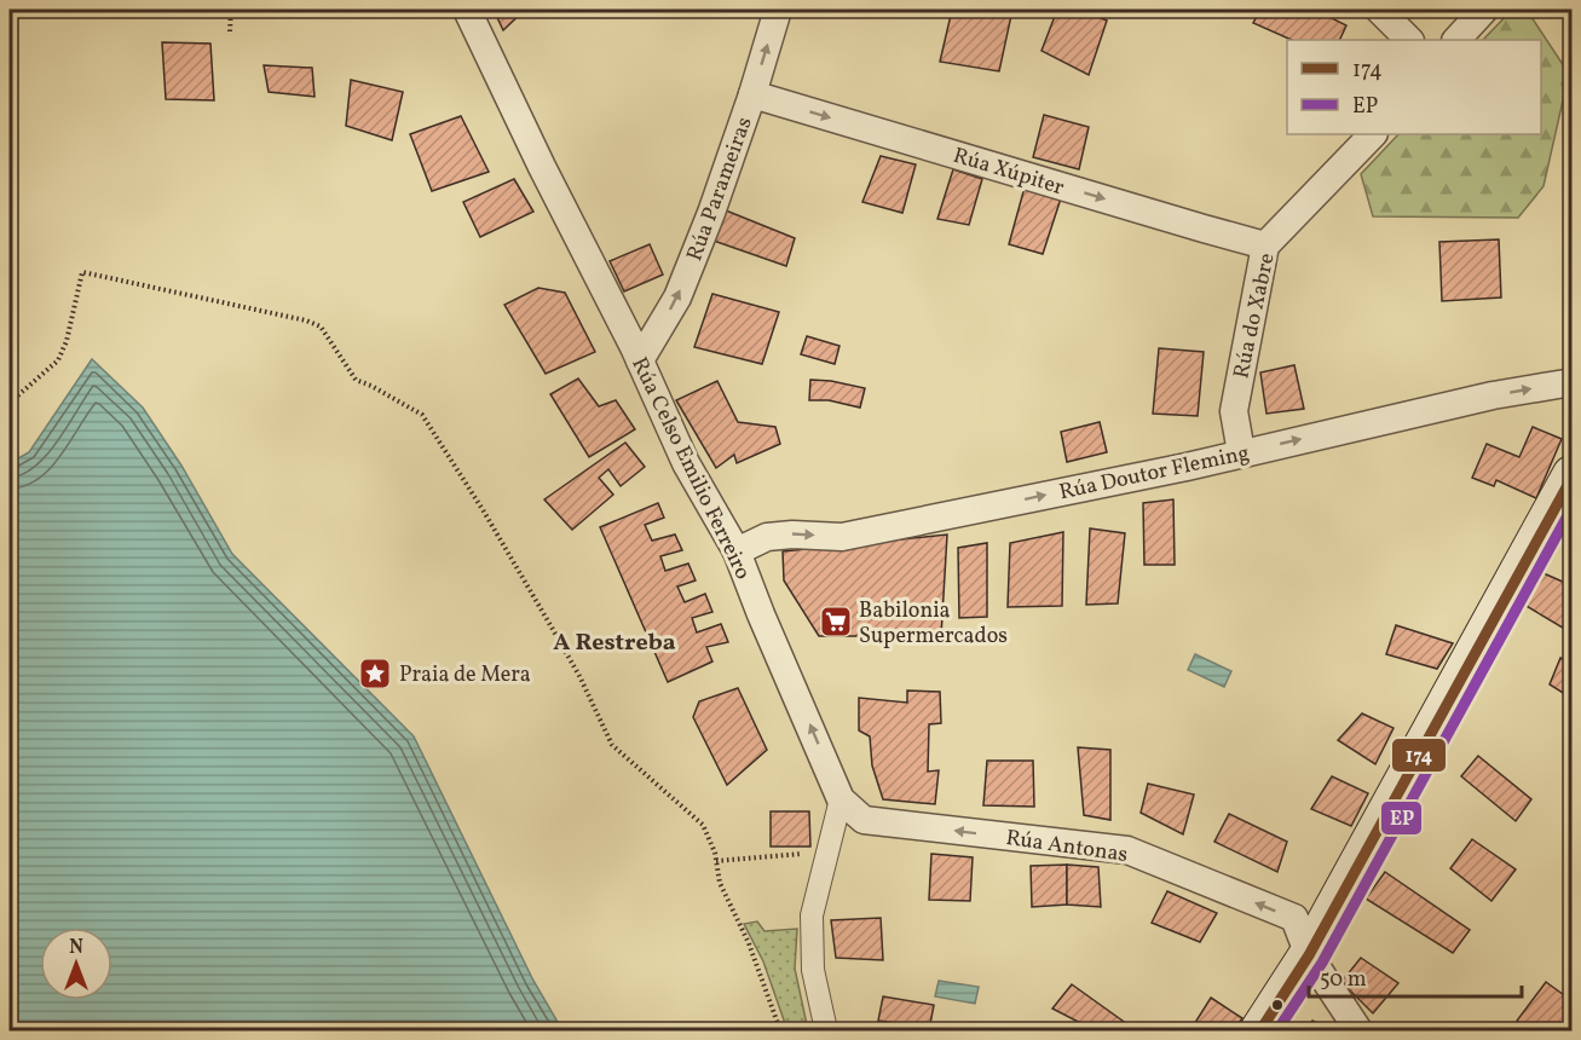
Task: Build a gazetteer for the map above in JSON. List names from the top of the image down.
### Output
{
  "streets": {
    "street": [
      "Rúa Xúpiter",
      "Rúa Parameiras",
      "Rúa do Xabre",
      "Rúa Celso Emilio Ferreiro",
      "Rúa Doutor Fleming",
      "Rúa Antonas"
    ]
  },
  "crossings": [
    ["Rúa Xúpiter", "Rúa Parameiras"],
    ["Rúa Xúpiter", "Rúa do Xabre"],
    ["Rúa Parameiras", "Rúa Celso Emilio Ferreiro"],
    ["Rúa do Xabre", "Rúa Doutor Fleming"],
    ["Rúa Celso Emilio Ferreiro", "Rúa Doutor Fleming"],
    ["Rúa Celso Emilio Ferreiro", "Rúa Antonas"]
  ],
  "one_way": [
    "Rúa Xúpiter",
    "Rúa Parameiras",
    "Rúa Doutor Fleming",
    "Rúa Antonas"
  ],
  "districts": ["A Restreba"],
  "places": {
    "supermarket": ["Babilonia Supermercados"],
    "place": ["Praia de Mera"]
  },
  "lines": ["transit line 174", "transit line EP"],
  "legend": ["174", "EP"],
  "scale_bar": "50 m",
  "north": "top"
}
